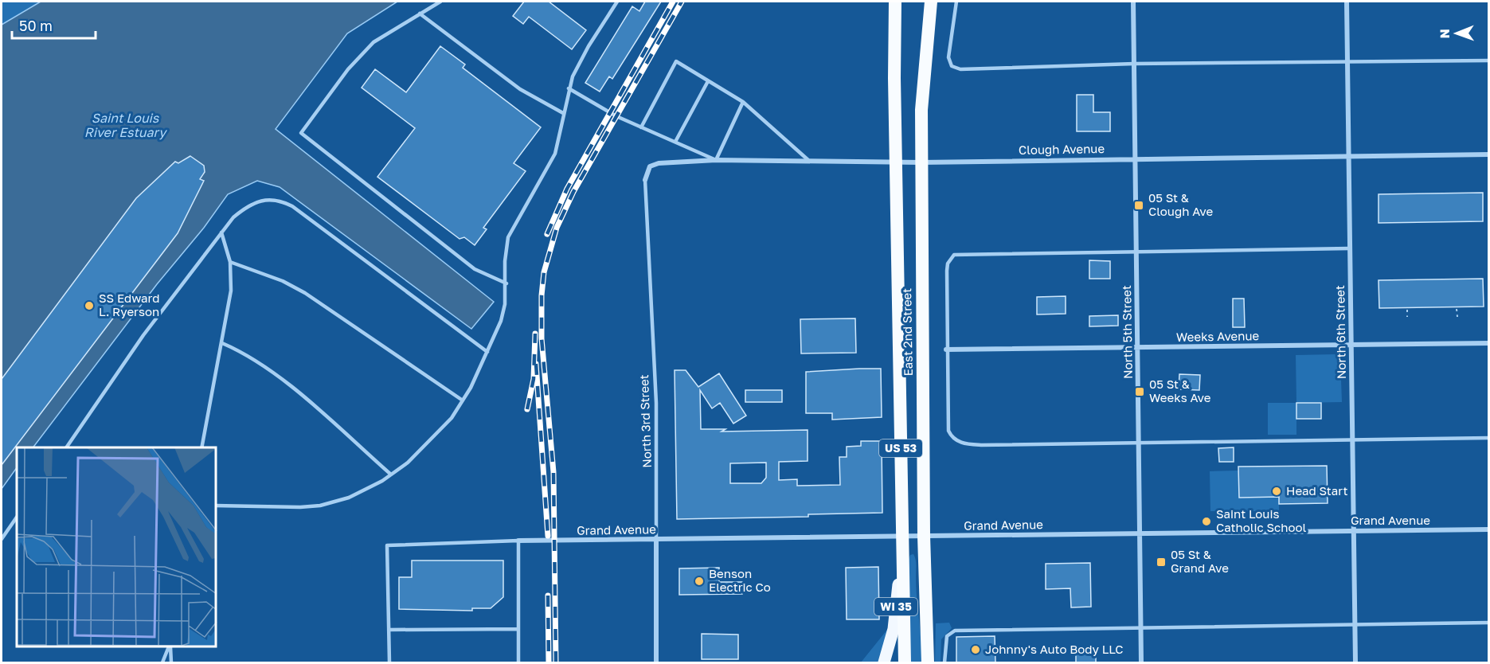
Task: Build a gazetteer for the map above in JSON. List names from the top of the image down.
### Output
{
  "streets": {
    "highway": ["East 2nd Street", "US 53"],
    "main road": ["WI 35"],
    "street": [
      "Clough Avenue",
      "North 5th Street",
      "North 6th Street",
      "Weeks Avenue",
      "North 3rd Street",
      "Grand Avenue"
    ]
  },
  "crossings": [
    ["Clough Avenue", "East 2nd Street"],
    ["Clough Avenue", "North 5th Street"],
    ["Clough Avenue", "North 6th Street"],
    ["Clough Avenue", "North 3rd Street"],
    ["East 2nd Street", "Grand Avenue"],
    ["East 2nd Street", "WI 35"],
    ["North 5th Street", "Weeks Avenue"],
    ["North 5th Street", "Grand Avenue"],
    ["North 6th Street", "Weeks Avenue"],
    ["North 6th Street", "Grand Avenue"],
    ["North 3rd Street", "Grand Avenue"],
    ["Grand Avenue", "WI 35"]
  ],
  "water": ["Saint Louis River Estuary"],
  "places": {
    "transit": ["05 St & Clough Ave", "05 St & Weeks Ave", "05 St & Grand Ave"],
    "other": [
      "SS Edward L. Ryerson",
      "Head Start",
      "Saint Louis Catholic School",
      "Benson Electric Co",
      "Johnny's Auto Body LLC"
    ]
  },
  "scale_bar": "50 m",
  "north": "left"
}
